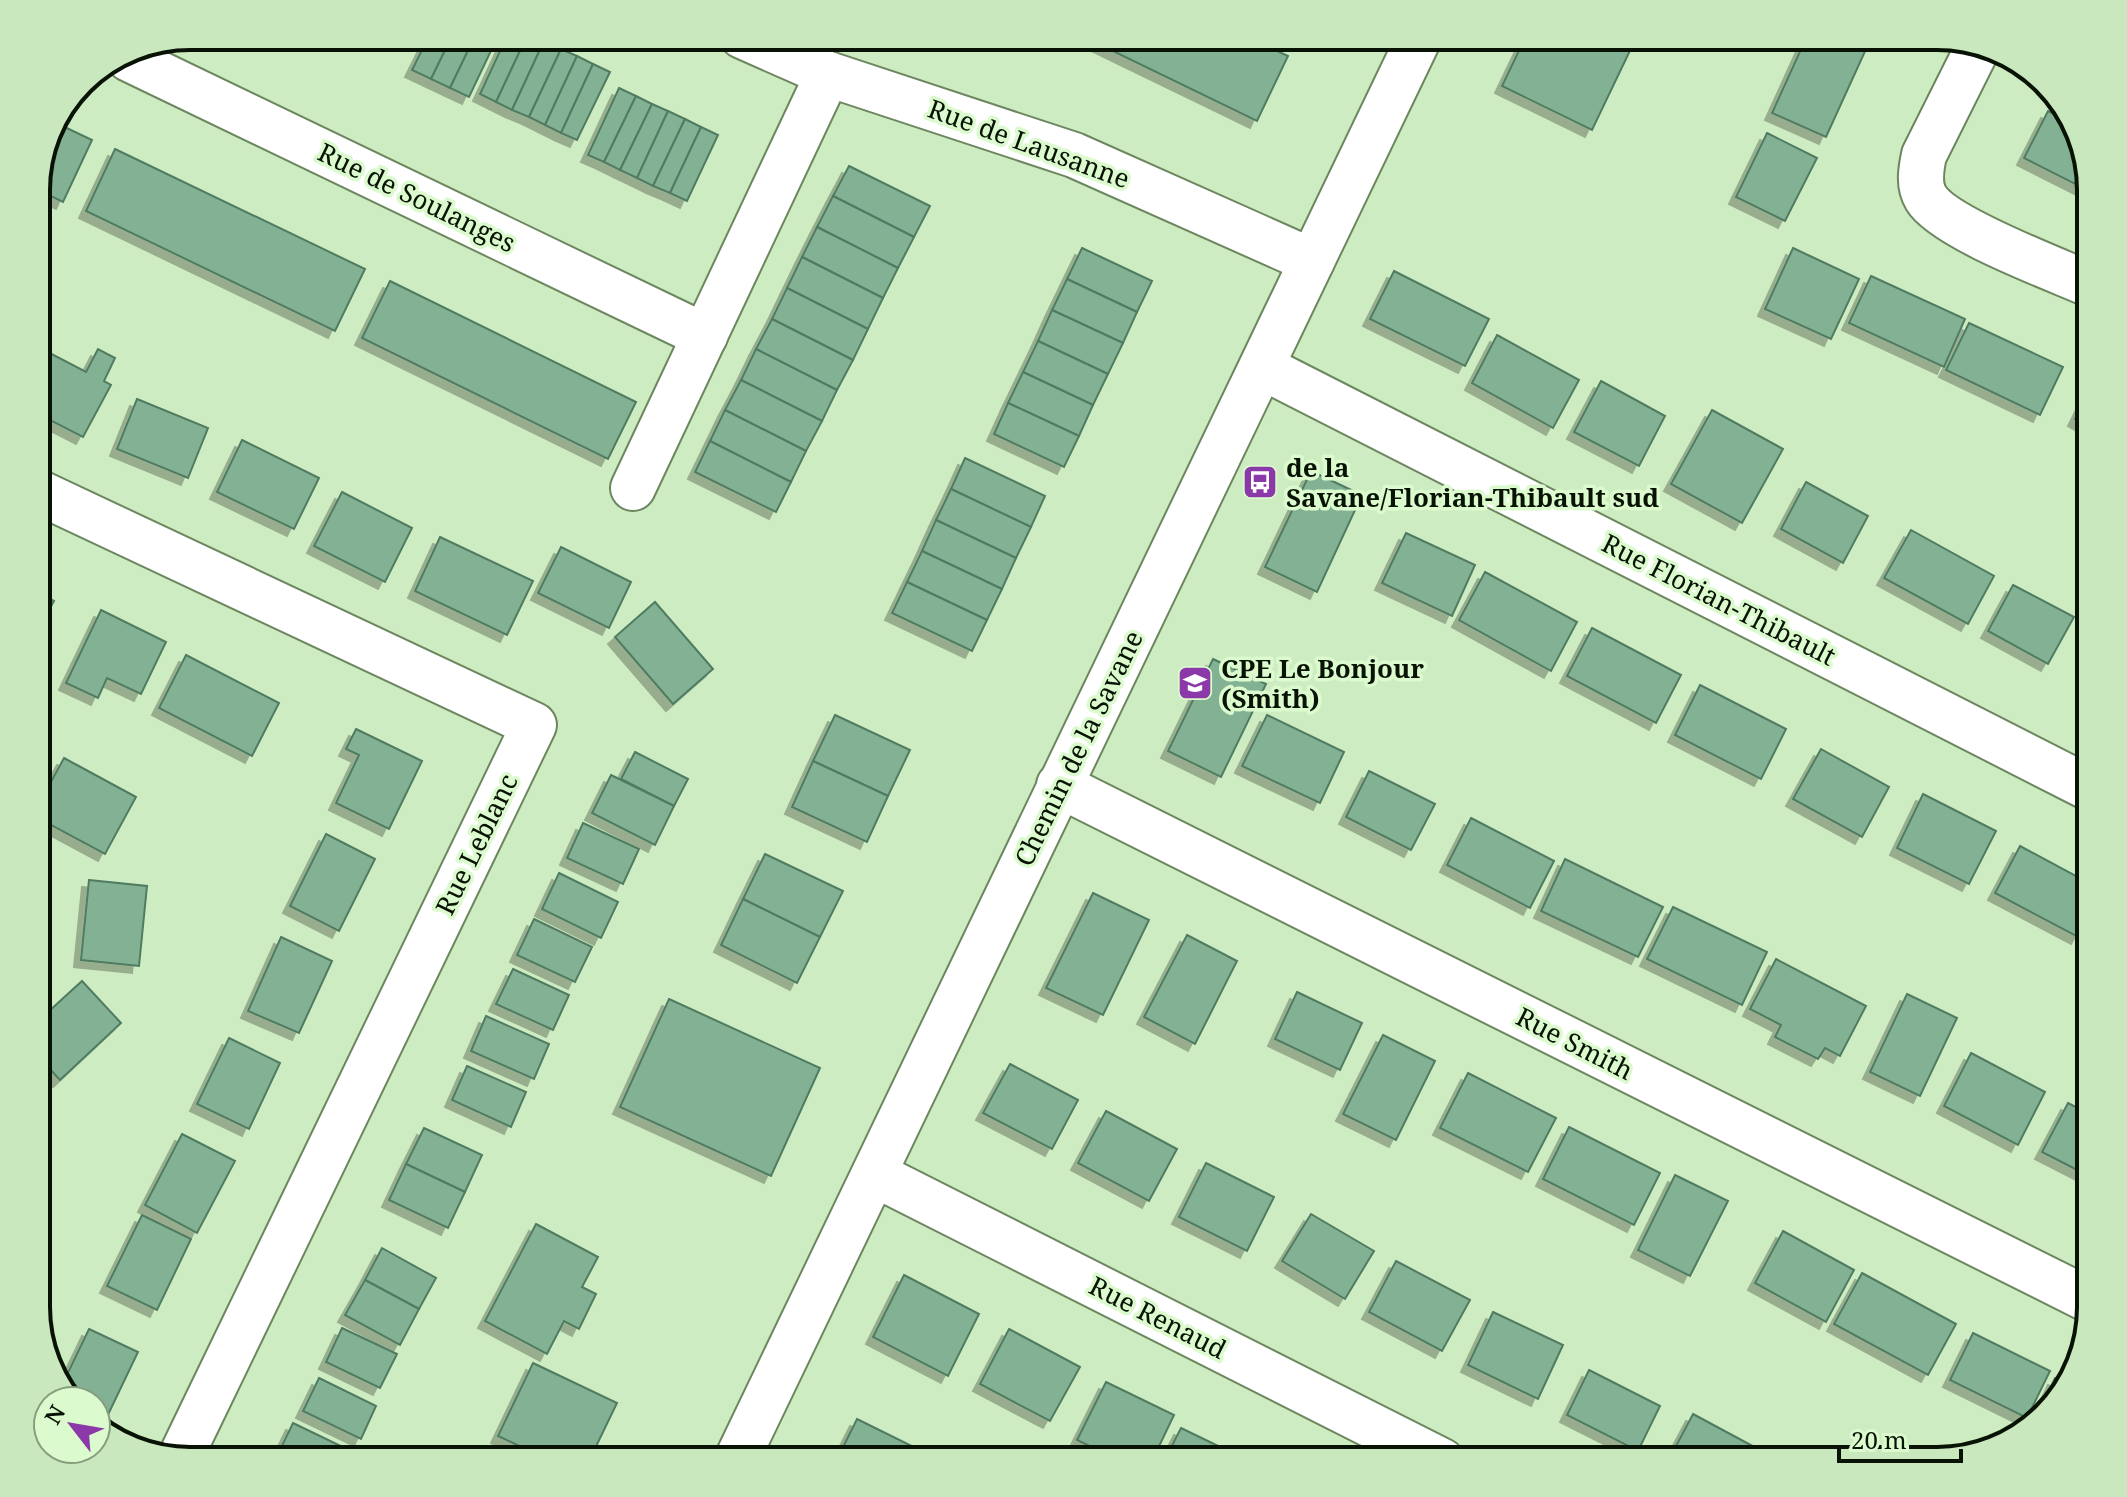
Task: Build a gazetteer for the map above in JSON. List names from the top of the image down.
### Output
{
  "streets": {
    "street": [
      "Rue de Lausanne",
      "Rue de Soulanges",
      "Rue Florian-Thibault",
      "Chemin de la Savane",
      "Rue Leblanc",
      "Rue Smith",
      "Rue Renaud"
    ]
  },
  "crossings": [
    ["Rue de Lausanne", "Chemin de la Savane"],
    ["Rue Florian-Thibault", "Chemin de la Savane"],
    ["Chemin de la Savane", "Rue Smith"],
    ["Chemin de la Savane", "Rue Renaud"]
  ],
  "places": {
    "bus stop": ["de la Savane/Florian-Thibault sud"],
    "school or university": ["CPE Le Bonjour (Smith)"]
  },
  "scale_bar": "20 m",
  "north": "top left"
}
